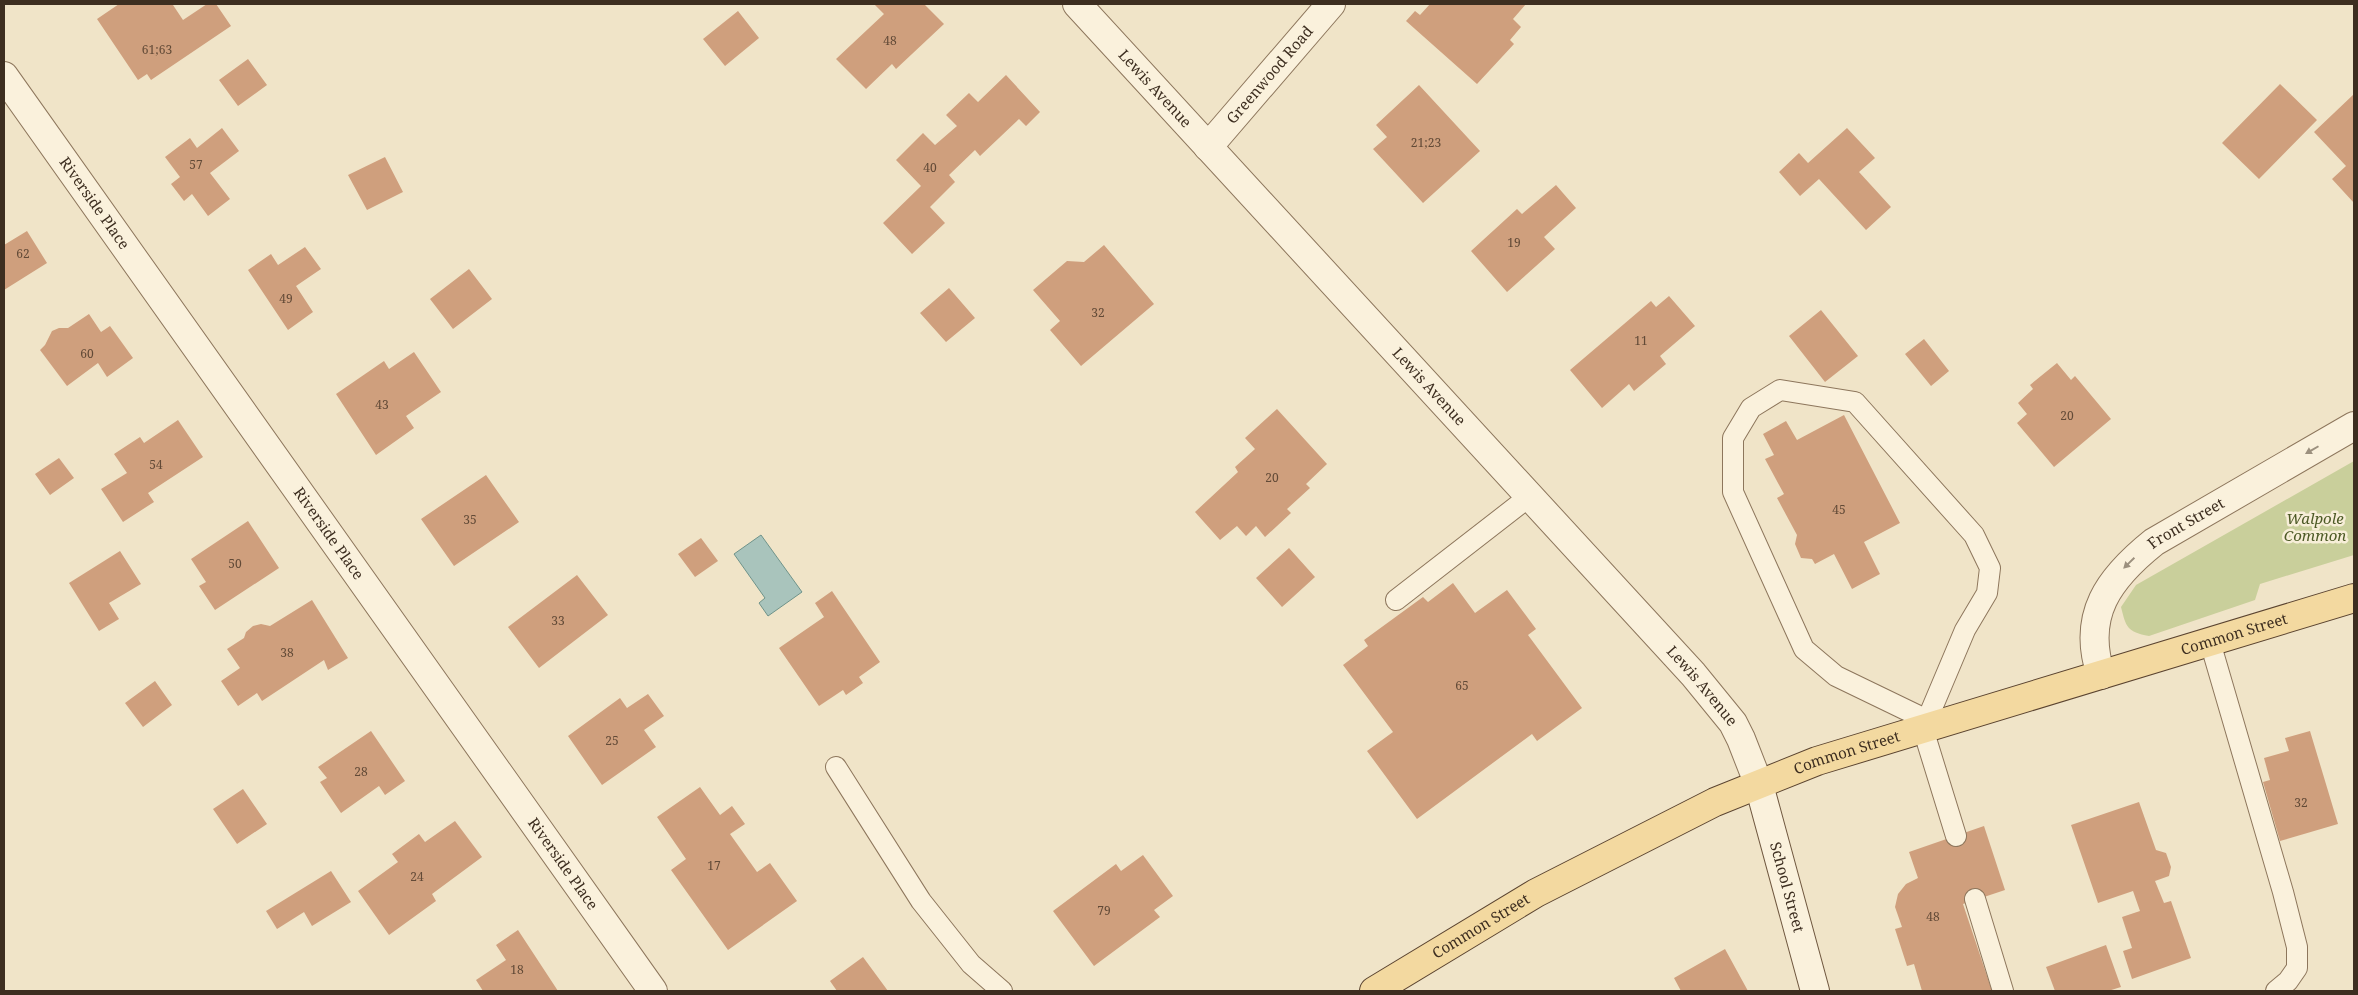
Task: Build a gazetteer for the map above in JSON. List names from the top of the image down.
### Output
{
  "streets": {
    "main road": ["Common Street"],
    "street": [
      "Greenwood Road",
      "Lewis Avenue",
      "Riverside Place",
      "Front Street",
      "School Street"
    ]
  },
  "crossings": [
    ["Greenwood Road", "Lewis Avenue"],
    ["Lewis Avenue", "Common Street"],
    ["Lewis Avenue", "School Street"],
    ["Front Street", "Common Street"],
    ["Common Street", "School Street"]
  ],
  "one_way": ["Front Street"],
  "parks": ["Walpole Common"],
  "house_numbers": [
    "48",
    "61;63",
    "21;23",
    "57",
    "40",
    "19",
    "62",
    "49",
    "32",
    "11",
    "60",
    "43",
    "20",
    "54",
    "20",
    "45",
    "35",
    "50",
    "33",
    "38",
    "65",
    "25",
    "28",
    "32",
    "17",
    "24",
    "79",
    "48",
    "18"
  ]
}
